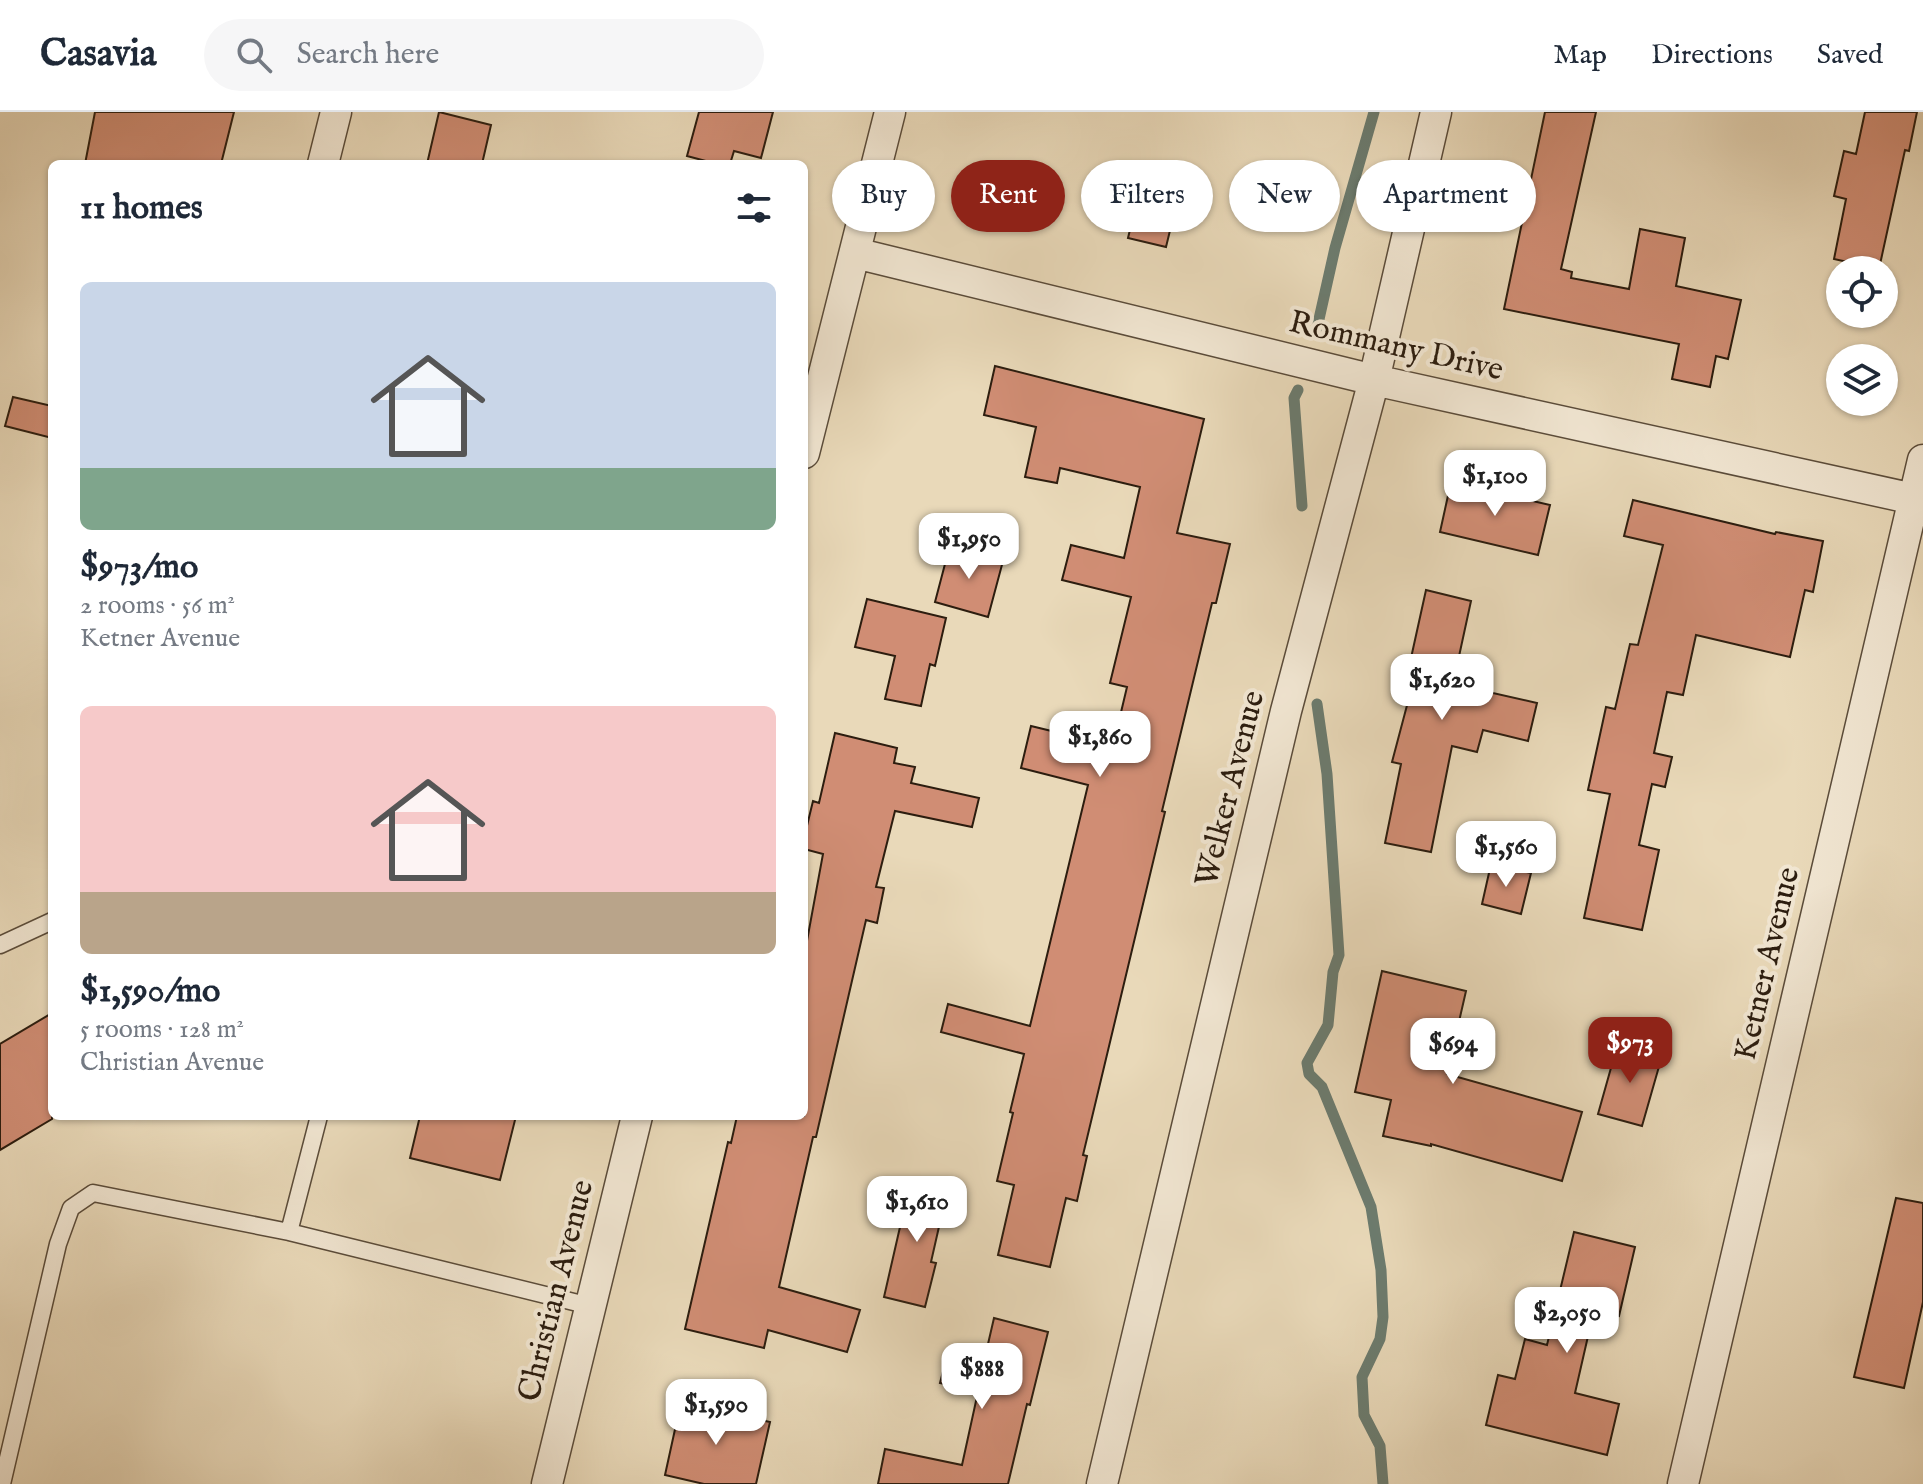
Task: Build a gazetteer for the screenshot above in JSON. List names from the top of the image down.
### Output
{
  "streets": {
    "street": [
      "Rommany Drive",
      "Welker Avenue",
      "Ketner Avenue",
      "Christian Avenue"
    ]
  },
  "crossings": [
    ["Rommany Drive", "Welker Avenue"],
    ["Rommany Drive", "Ketner Avenue"]
  ],
  "page": {
    "header": "Casavia",
    "search": "Search here",
    "nav": ["Map", "Directions", "Saved"],
    "chip": [
      "Buy",
      "Rent",
      "Filters",
      "New",
      "Apartment"
    ],
    "heading": "11 homes",
    "list": [
      {
        "name": "$973/mo",
        "note": "2 rooms · 56 m² · Ketner Avenue"
      },
      {
        "name": "$1,590/mo",
        "note": "5 rooms · 128 m² · Christian Avenue"
      }
    ],
    "price": [
      "$1,100",
      "$1,950",
      "$1,620",
      "$1,860",
      "$1,560",
      "$973",
      "$694",
      "$1,610",
      "$2,050",
      "$888",
      "$1,590"
    ]
  }
}
